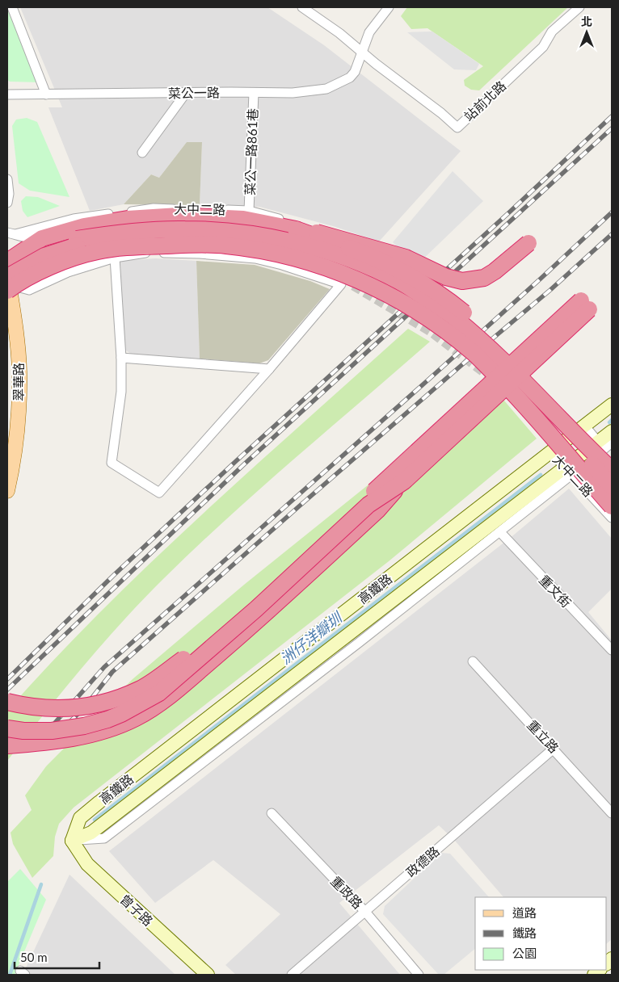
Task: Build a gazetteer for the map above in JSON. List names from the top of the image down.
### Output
{
  "streets": {
    "main road": ["翠華路"],
    "street": [
      "菜公一路",
      "站前北路",
      "菜公一路861巷",
      "大中二路",
      "高鐵路",
      "重文街",
      "重立路",
      "政德路",
      "重政路",
      "曾子路"
    ]
  },
  "crossings": [
    ["菜公一路", "站前北路"],
    ["菜公一路", "菜公一路861巷"],
    ["菜公一路861巷", "大中二路"],
    ["大中二路", "高鐵路"],
    ["高鐵路", "重文街"],
    ["高鐵路", "曾子路"],
    ["重立路", "政德路"],
    ["政德路", "重政路"]
  ],
  "water": ["洲仔洋瓣圳"],
  "legend": ["道路", "鐵路", "公園"],
  "scale_bar": "50 m",
  "north": "top"
}
